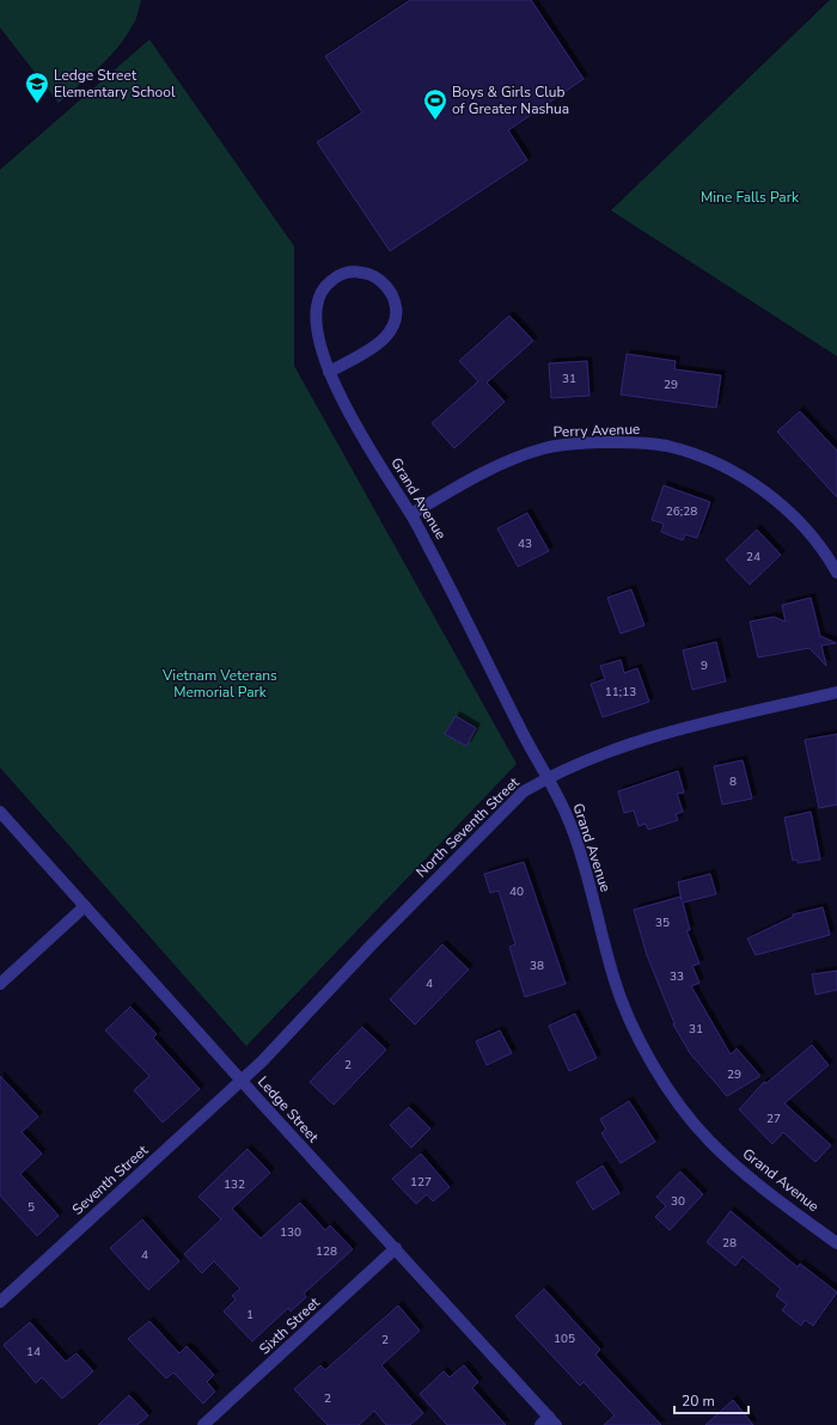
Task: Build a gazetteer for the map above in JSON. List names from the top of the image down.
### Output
{
  "streets": {
    "street": [
      "Perry Avenue",
      "Grand Avenue",
      "North Seventh Street",
      "Ledge Street",
      "Seventh Street",
      "Sixth Street"
    ]
  },
  "crossings": [
    ["Perry Avenue", "Grand Avenue"],
    ["Grand Avenue", "North Seventh Street"],
    ["North Seventh Street", "Ledge Street"],
    ["North Seventh Street", "Seventh Street"],
    ["Ledge Street", "Seventh Street"],
    ["Ledge Street", "Sixth Street"]
  ],
  "parks": ["Mine Falls Park", "Vietnam Veterans Memorial Park"],
  "places": {
    "school or university": ["Ledge Street Elementary School"],
    "sports": ["Boys & Girls Club of Greater Nashua"]
  },
  "house_numbers": [
    "31",
    "29",
    "26;28",
    "43",
    "24",
    "9",
    "11;13",
    "8",
    "40",
    "35",
    "38",
    "33",
    "4",
    "31",
    "2",
    "29",
    "27",
    "127",
    "132",
    "30",
    "5",
    "130",
    "28",
    "128",
    "4",
    "1",
    "105",
    "2",
    "14",
    "2"
  ],
  "scale_bar": "20 m"
}
